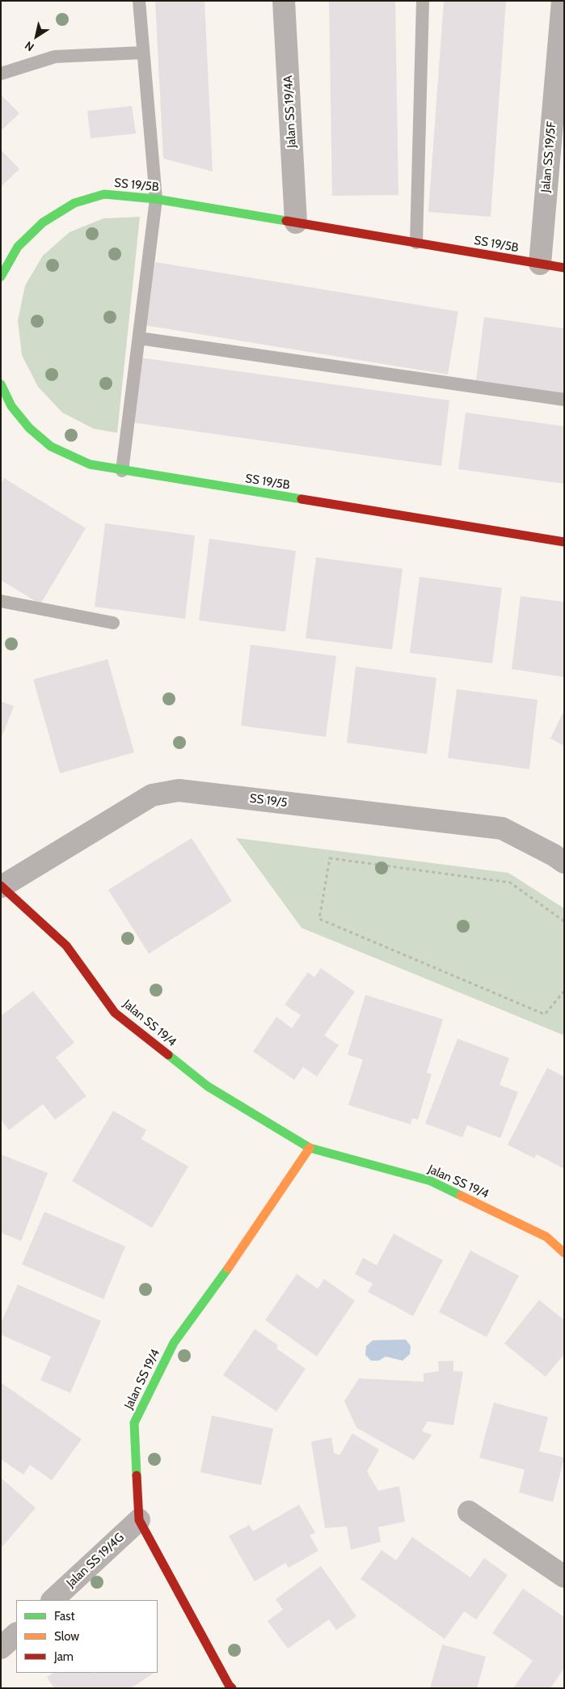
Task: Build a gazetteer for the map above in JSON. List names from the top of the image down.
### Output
{
  "streets": {
    "street": [
      "Jalan SS 19/4A",
      "Jalan SS 19/5F",
      "SS 19/5B",
      "SS 19/5",
      "Jalan SS 19/4",
      "Jalan SS 19/4G"
    ]
  },
  "crossings": [
    ["Jalan SS 19/4A", "SS 19/5B"],
    ["Jalan SS 19/5F", "SS 19/5B"],
    ["SS 19/5", "Jalan SS 19/4"],
    ["Jalan SS 19/4", "Jalan SS 19/4G"]
  ],
  "legend": ["Fast", "Slow", "Jam"],
  "north": "bottom left"
}
